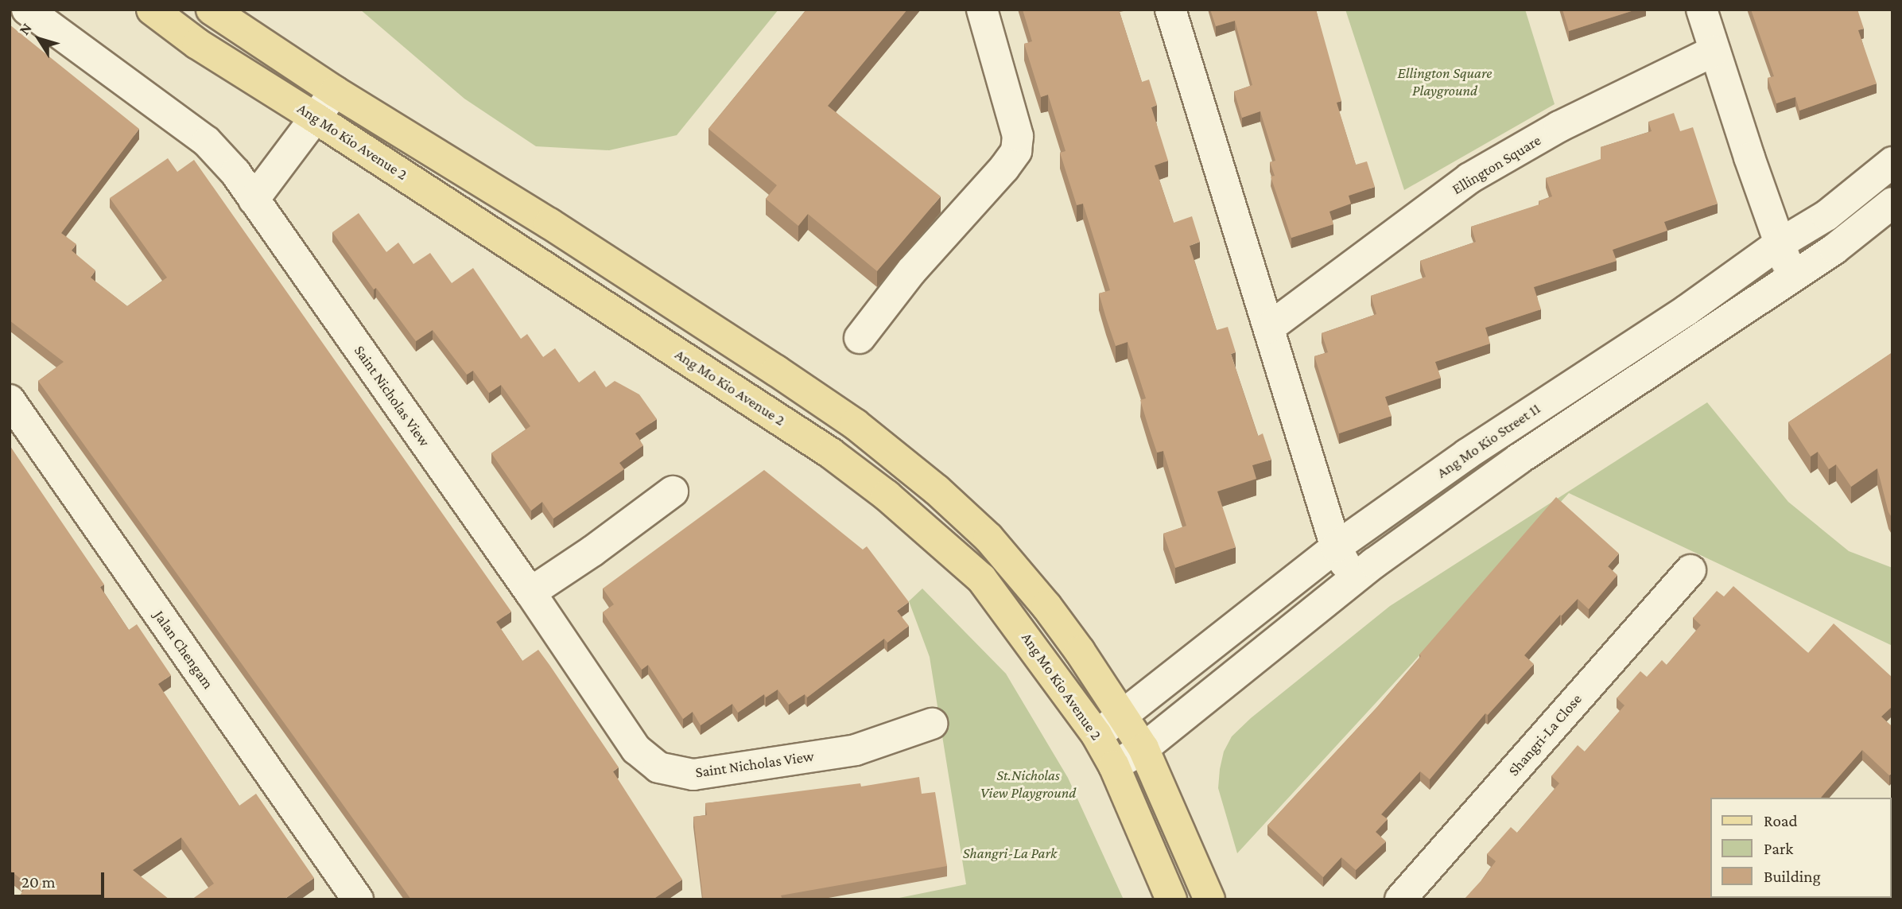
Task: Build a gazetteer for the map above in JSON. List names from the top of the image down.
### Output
{
  "streets": {
    "main road": ["Ang Mo Kio Avenue 2"],
    "street": [
      "Ellington Square",
      "Saint Nicholas View",
      "Ang Mo Kio Street 11",
      "Jalan Chengam",
      "Shangri-La Close"
    ]
  },
  "crossings": [
    ["Ang Mo Kio Avenue 2", "Ang Mo Kio Street 11"]
  ],
  "parks": ["Ellington Square Playground", "St.Nicholas View Playground", "Shangri-La Park"],
  "legend": ["Road", "Park", "Building"],
  "scale_bar": "20 m",
  "north": "top left"
}
